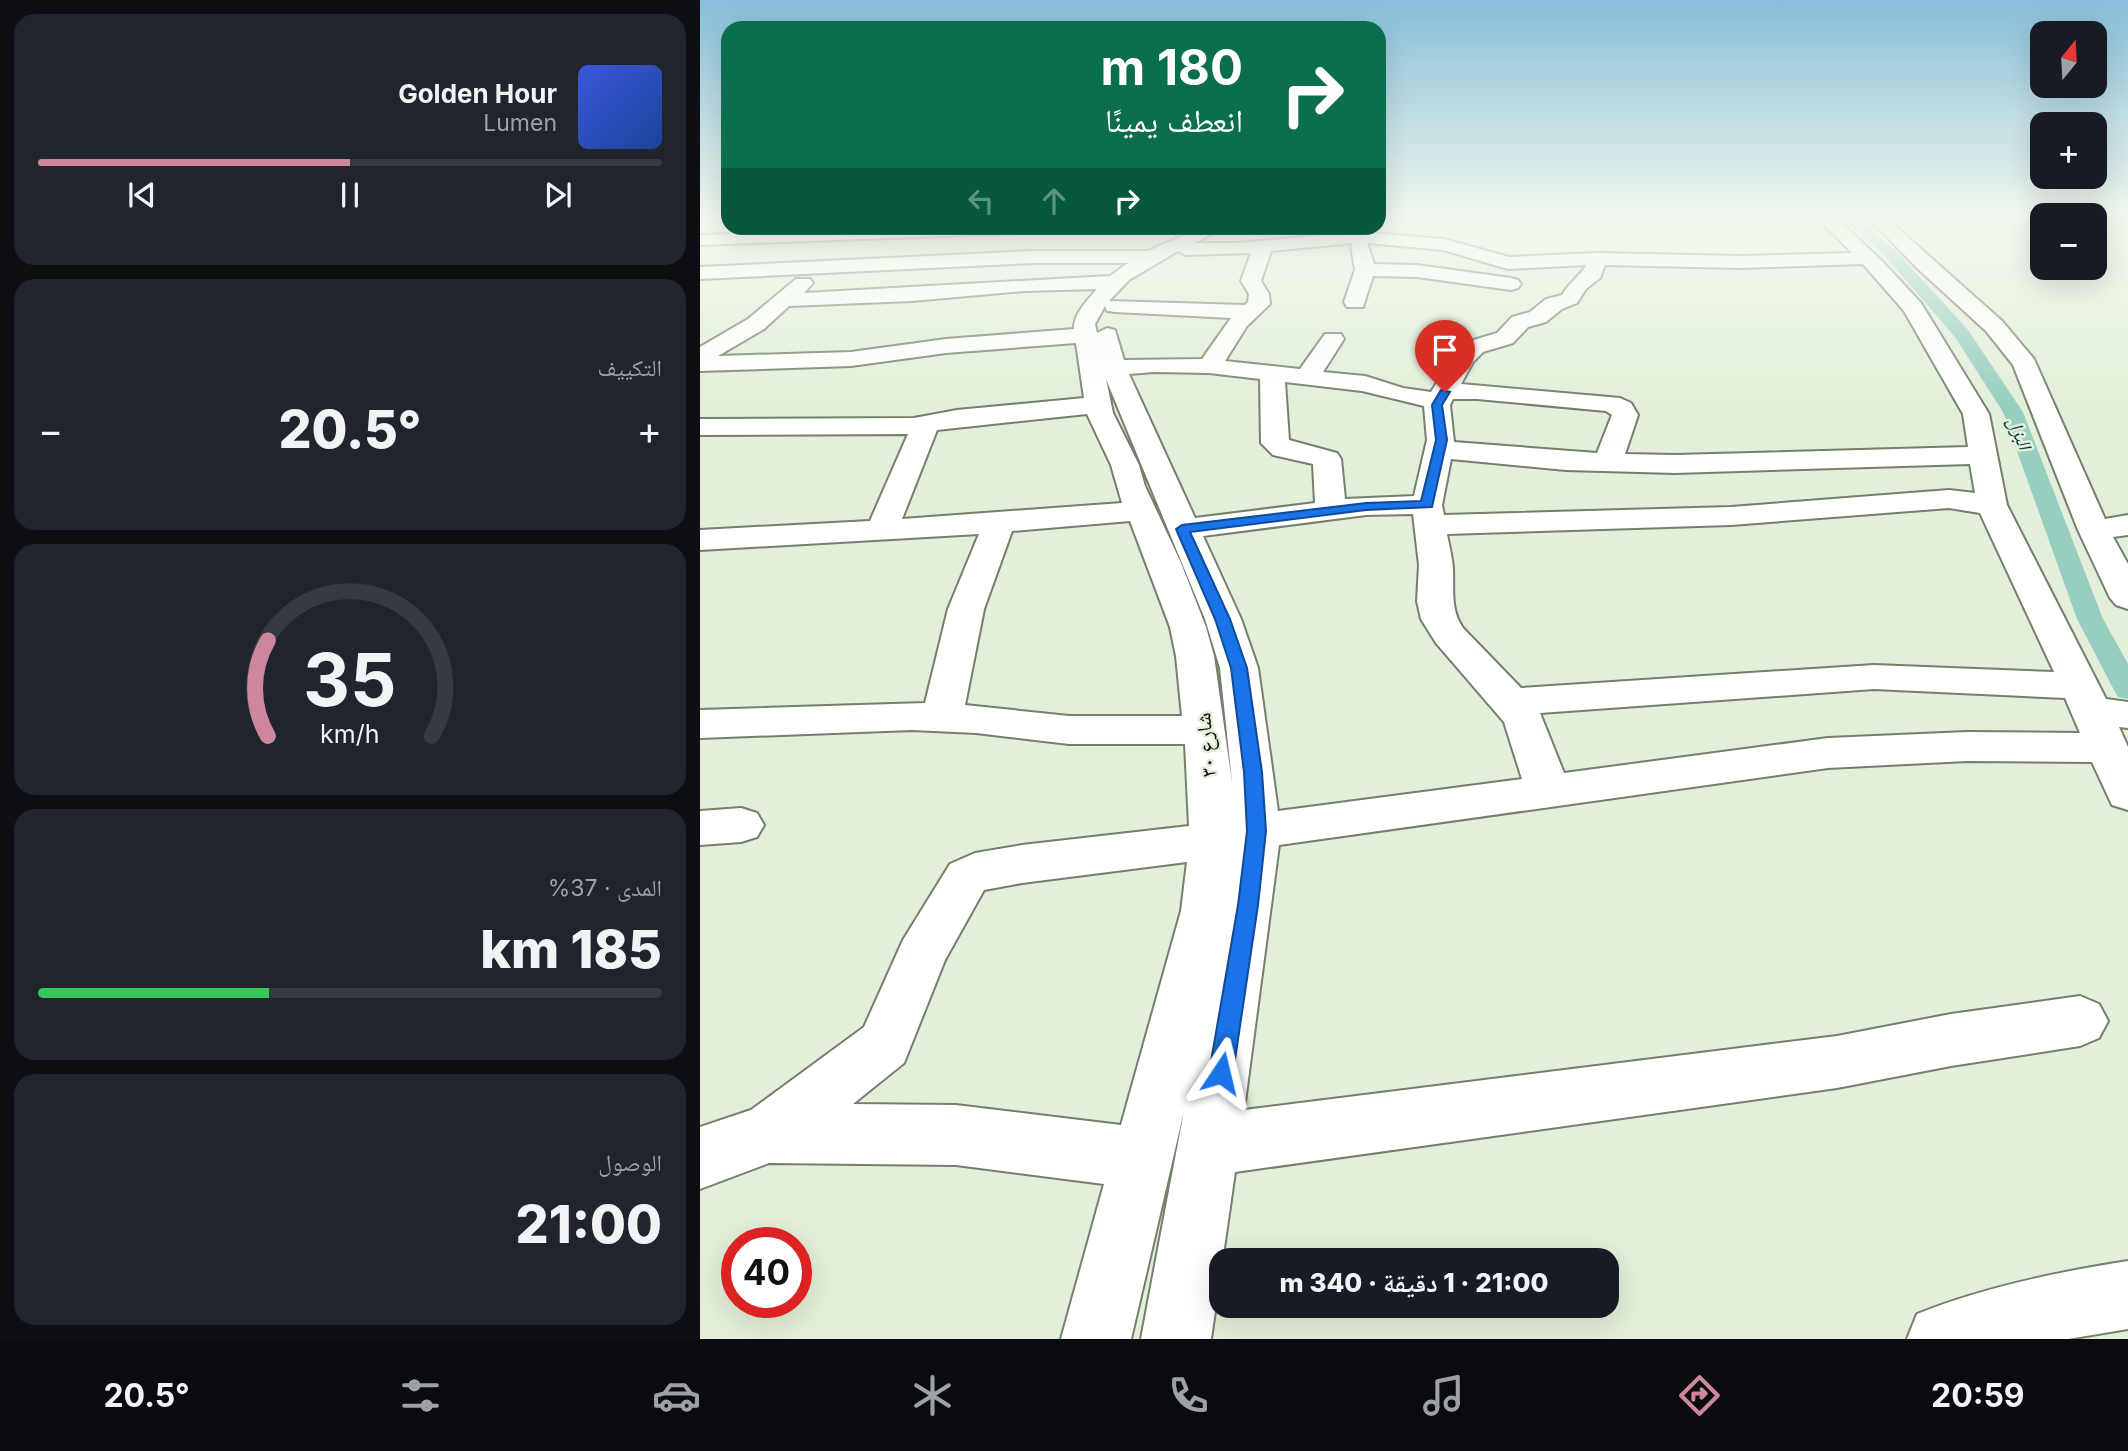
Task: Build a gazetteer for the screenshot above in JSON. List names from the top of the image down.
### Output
{
  "streets": {
    "street": ["شارع ٣٠"]
  },
  "water": ["البزل"],
  "north": "top",
  "page": {
    "map_buttons": ["+", "−"],
    "turn": ["180 m", "انعطف يمينًا"],
    "song": ["Golden Hour", "Lumen"],
    "tile": [
      "التكييف",
      ["المدى · 37%", "185 km"],
      ["الوصول", "21:00"]
    ],
    "heat": ["−", "20.5°", "+"],
    "limit": "40",
    "trip": "21:00 · 1 دقيقة · 340 m",
    "tabs": ["20:59", "20.5°"],
    "gauge": ["35", "km/h"]
  }
}
